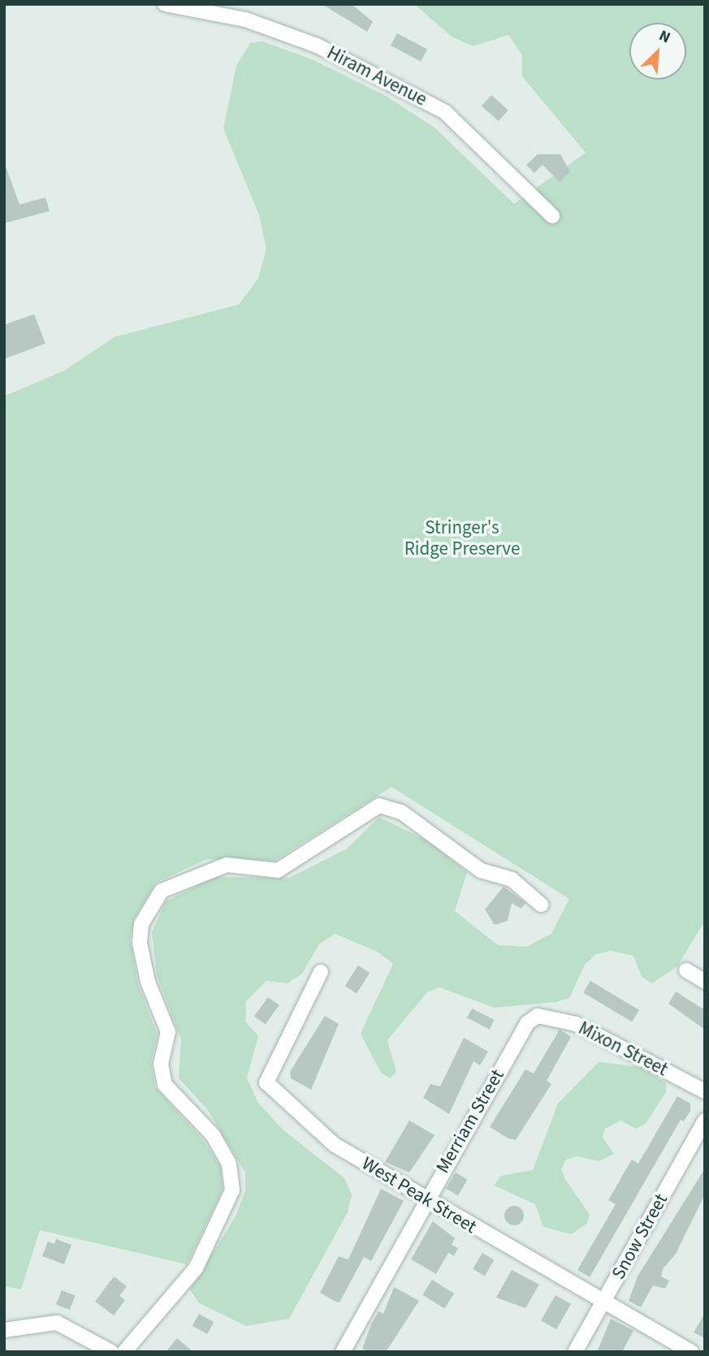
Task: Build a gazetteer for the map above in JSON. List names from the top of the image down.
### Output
{
  "streets": {
    "street": [
      "Hiram Avenue",
      "Mixon Street",
      "Merriam Street",
      "West Peak Street",
      "Snow Street"
    ]
  },
  "crossings": [
    ["Mixon Street", "Merriam Street"],
    ["Merriam Street", "West Peak Street"],
    ["West Peak Street", "Snow Street"]
  ],
  "parks": ["Stringer's Ridge Preserve"],
  "north": "top right"
}
